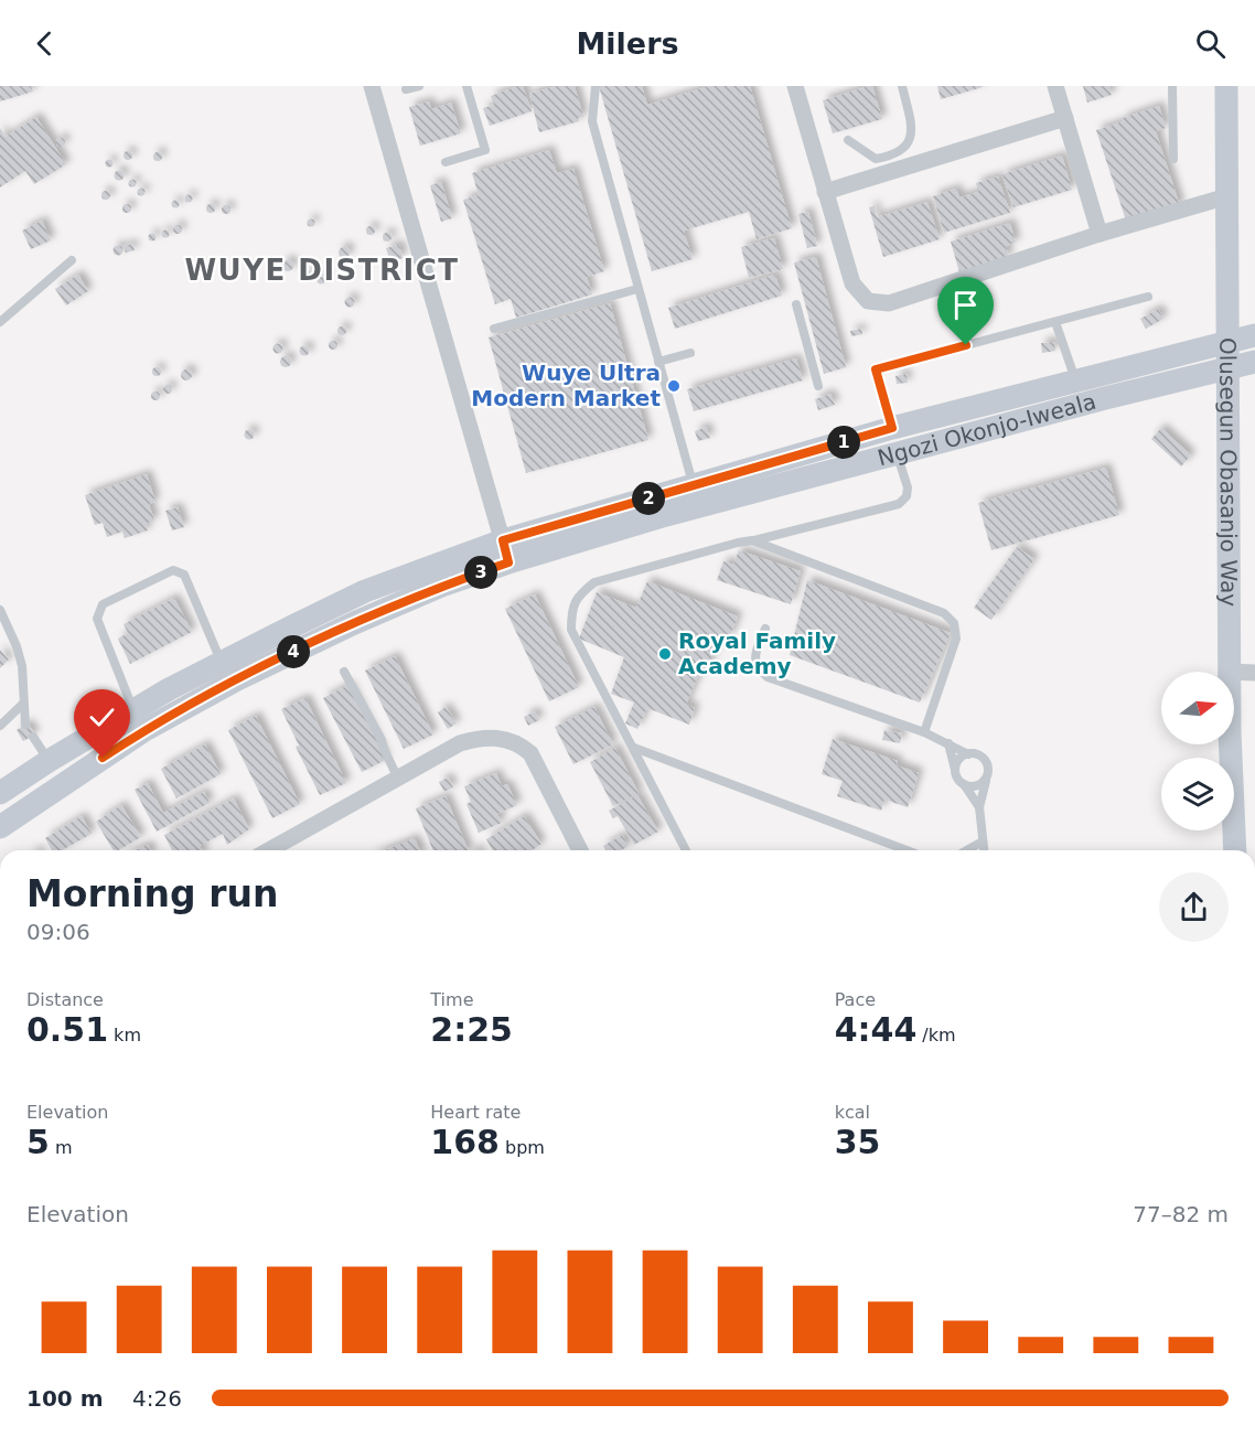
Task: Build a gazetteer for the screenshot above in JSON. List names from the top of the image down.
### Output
{
  "streets": {
    "street": ["Ngozi Okonjo-Iweala", "Olusegun Obasanjo Way"]
  },
  "crossings": [
    ["Ngozi Okonjo-Iweala", "Olusegun Obasanjo Way"]
  ],
  "districts": ["WUYE DISTRICT"],
  "places": ["Wuye Ultra Modern Market", "Royal Family Academy"],
  "north": "right",
  "page": {
    "header": "Milers",
    "pins": [
      "1",
      "2",
      "3",
      "4"
    ],
    "heading": ["Morning run", "09:06"],
    "stats": [
      ["Distance", "0.51 km"],
      ["Time", "2:25"],
      ["Pace", "4:44 /km"],
      ["Elevation", "5 m"],
      ["Heart rate", "168 bpm"],
      ["kcal", "35"]
    ],
    "chart": ["Elevation", "77–82 m"],
    "list": [
      {
        "name": "100 m",
        "note": "4:26"
      }
    ]
  }
}
